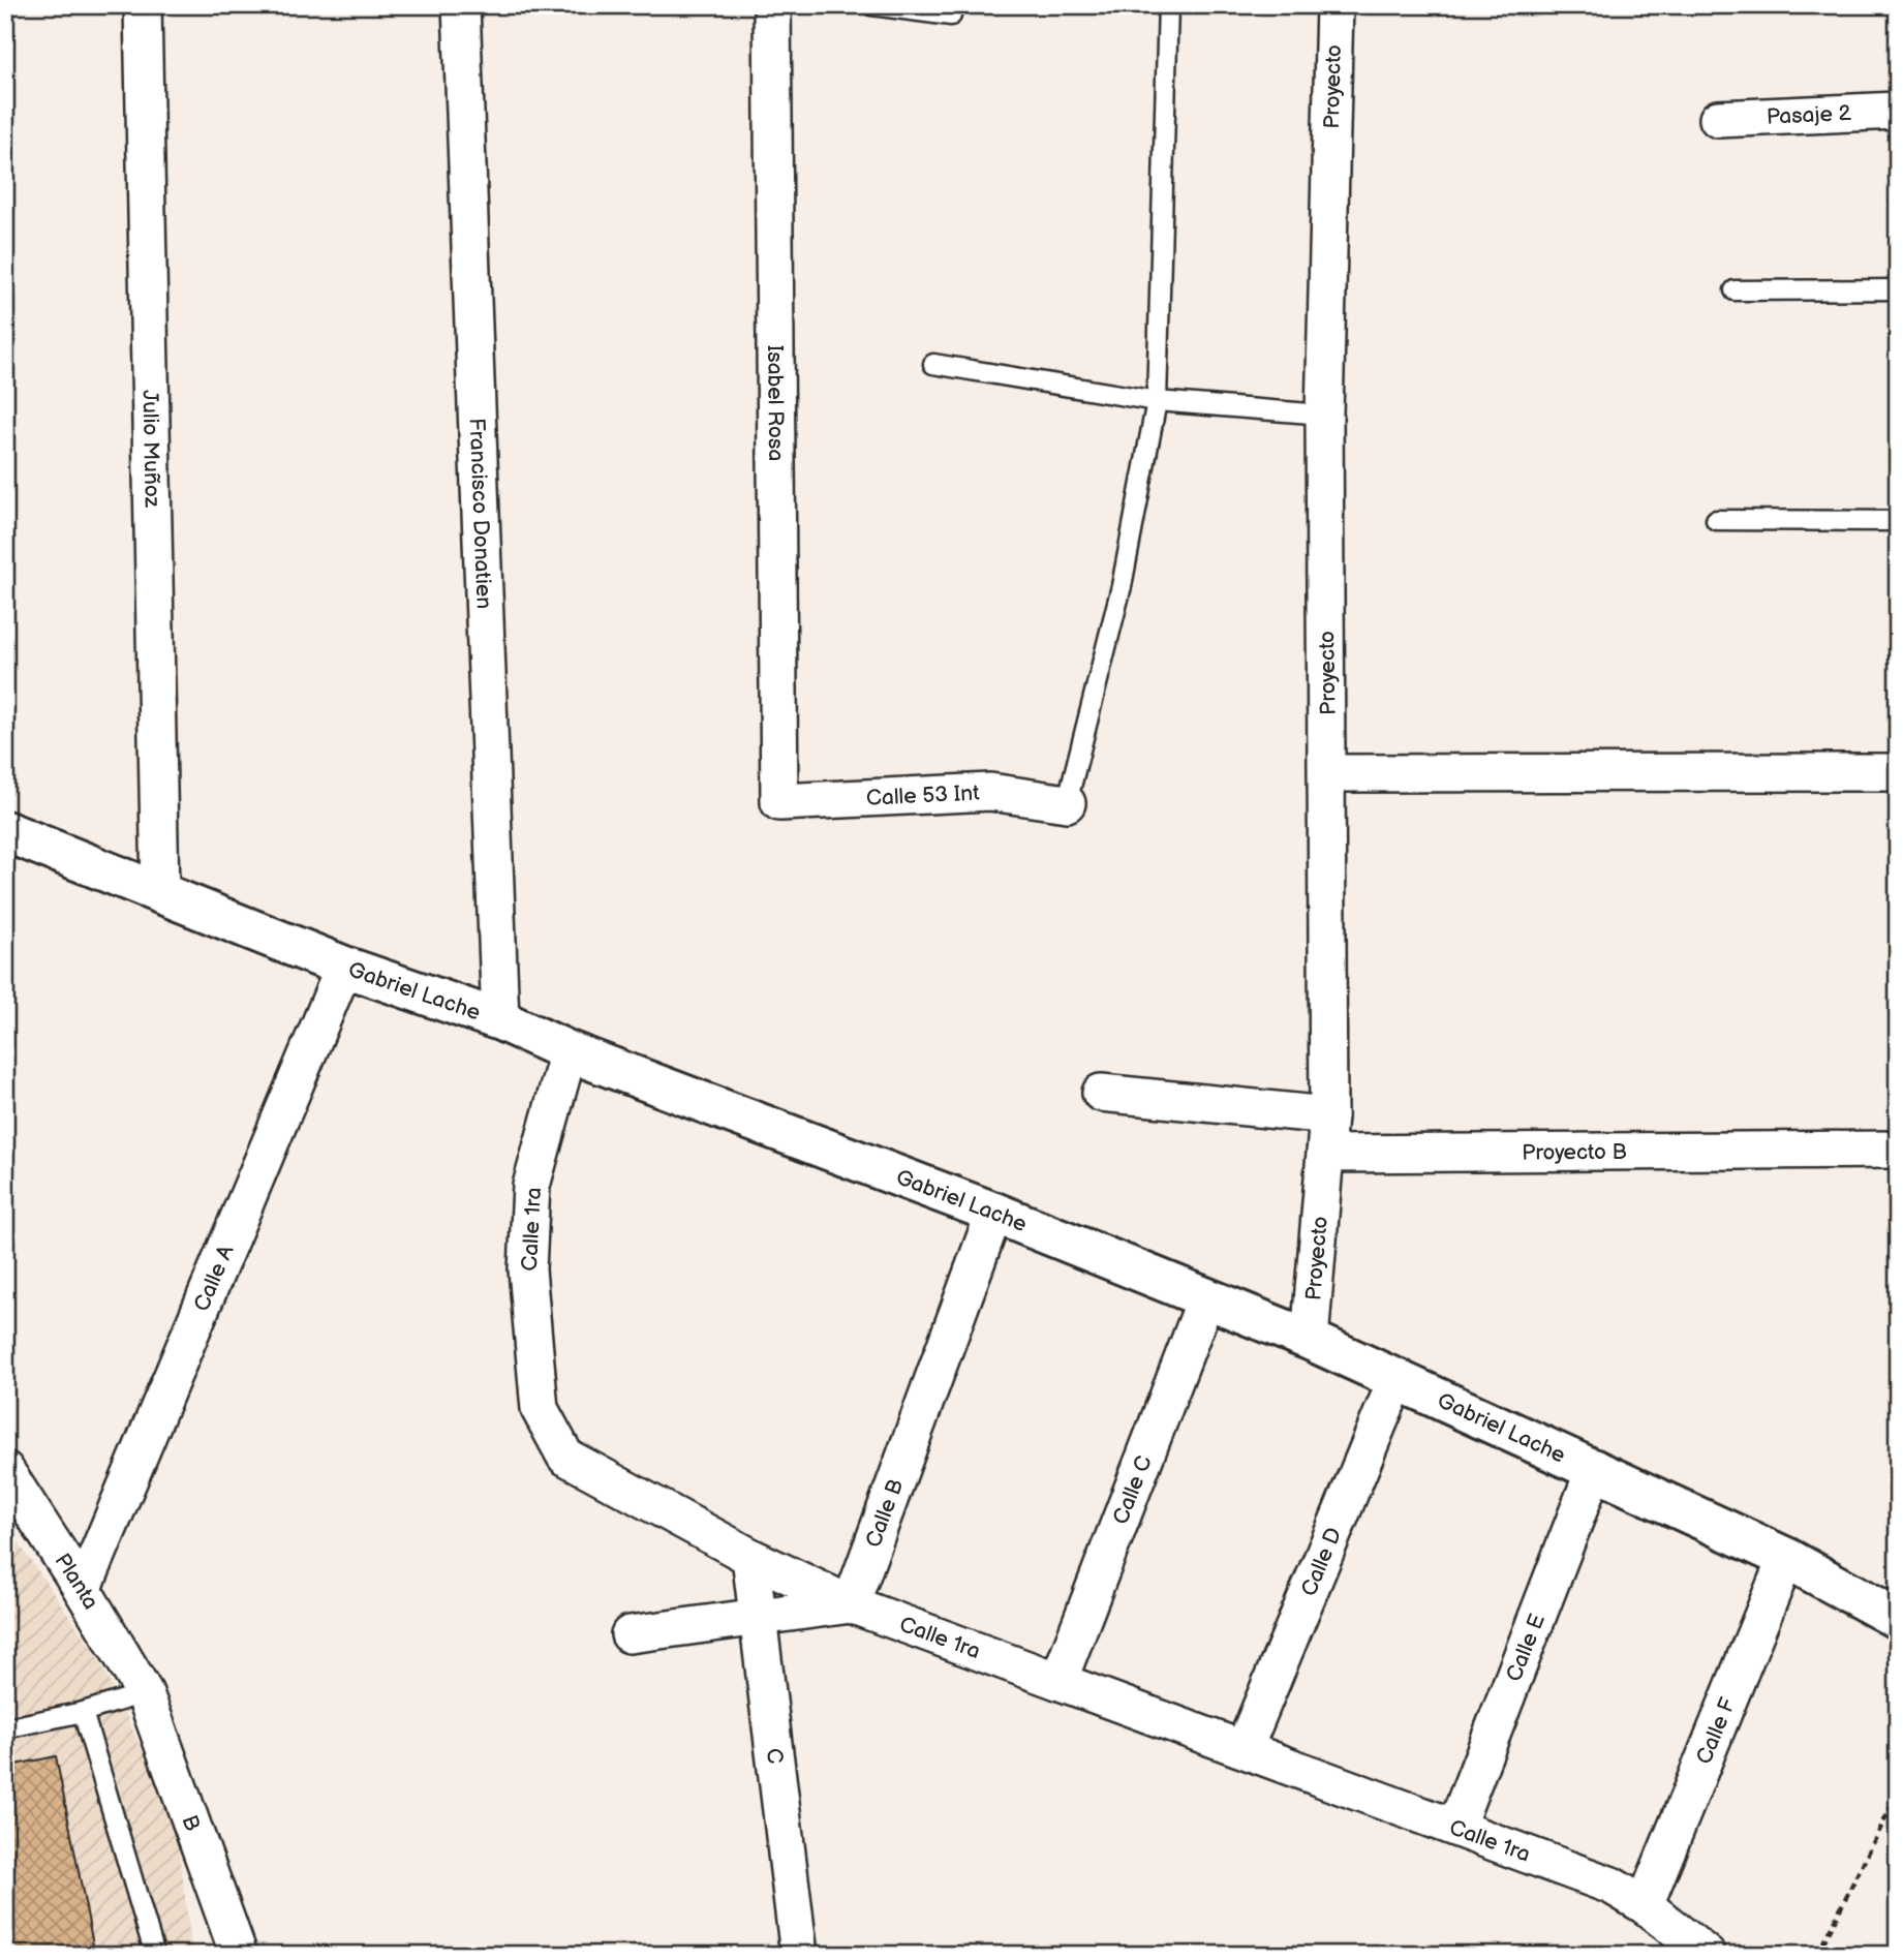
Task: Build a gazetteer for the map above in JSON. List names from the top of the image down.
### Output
{
  "streets": {
    "street": [
      "Proyecto",
      "Pasaje 2",
      "Isabel Rosa",
      "Julio Muñoz",
      "Francisco Donatien",
      "Calle 53 Int",
      "Gabriel Lache",
      "Proyecto B",
      "Calle 1ra",
      "Calle A",
      "Calle C",
      "Calle B",
      "Calle D",
      "Planta",
      "Calle E",
      "Calle F",
      "C",
      "B"
    ]
  },
  "crossings": [
    ["Proyecto", "Gabriel Lache"],
    ["Proyecto", "Proyecto B"],
    ["Isabel Rosa", "Calle 53 Int"],
    ["Julio Muñoz", "Gabriel Lache"],
    ["Francisco Donatien", "Gabriel Lache"],
    ["Gabriel Lache", "Calle 1ra"],
    ["Gabriel Lache", "Calle A"],
    ["Gabriel Lache", "Calle C"],
    ["Gabriel Lache", "Calle B"],
    ["Gabriel Lache", "Calle D"],
    ["Gabriel Lache", "Calle E"],
    ["Gabriel Lache", "Calle F"],
    ["Calle 1ra", "Calle C"],
    ["Calle 1ra", "Calle B"],
    ["Calle 1ra", "Calle D"],
    ["Calle 1ra", "Calle E"],
    ["Calle 1ra", "Calle F"],
    ["Calle 1ra", "C"],
    ["Calle A", "Planta"],
    ["Planta", "B"]
  ]
}
